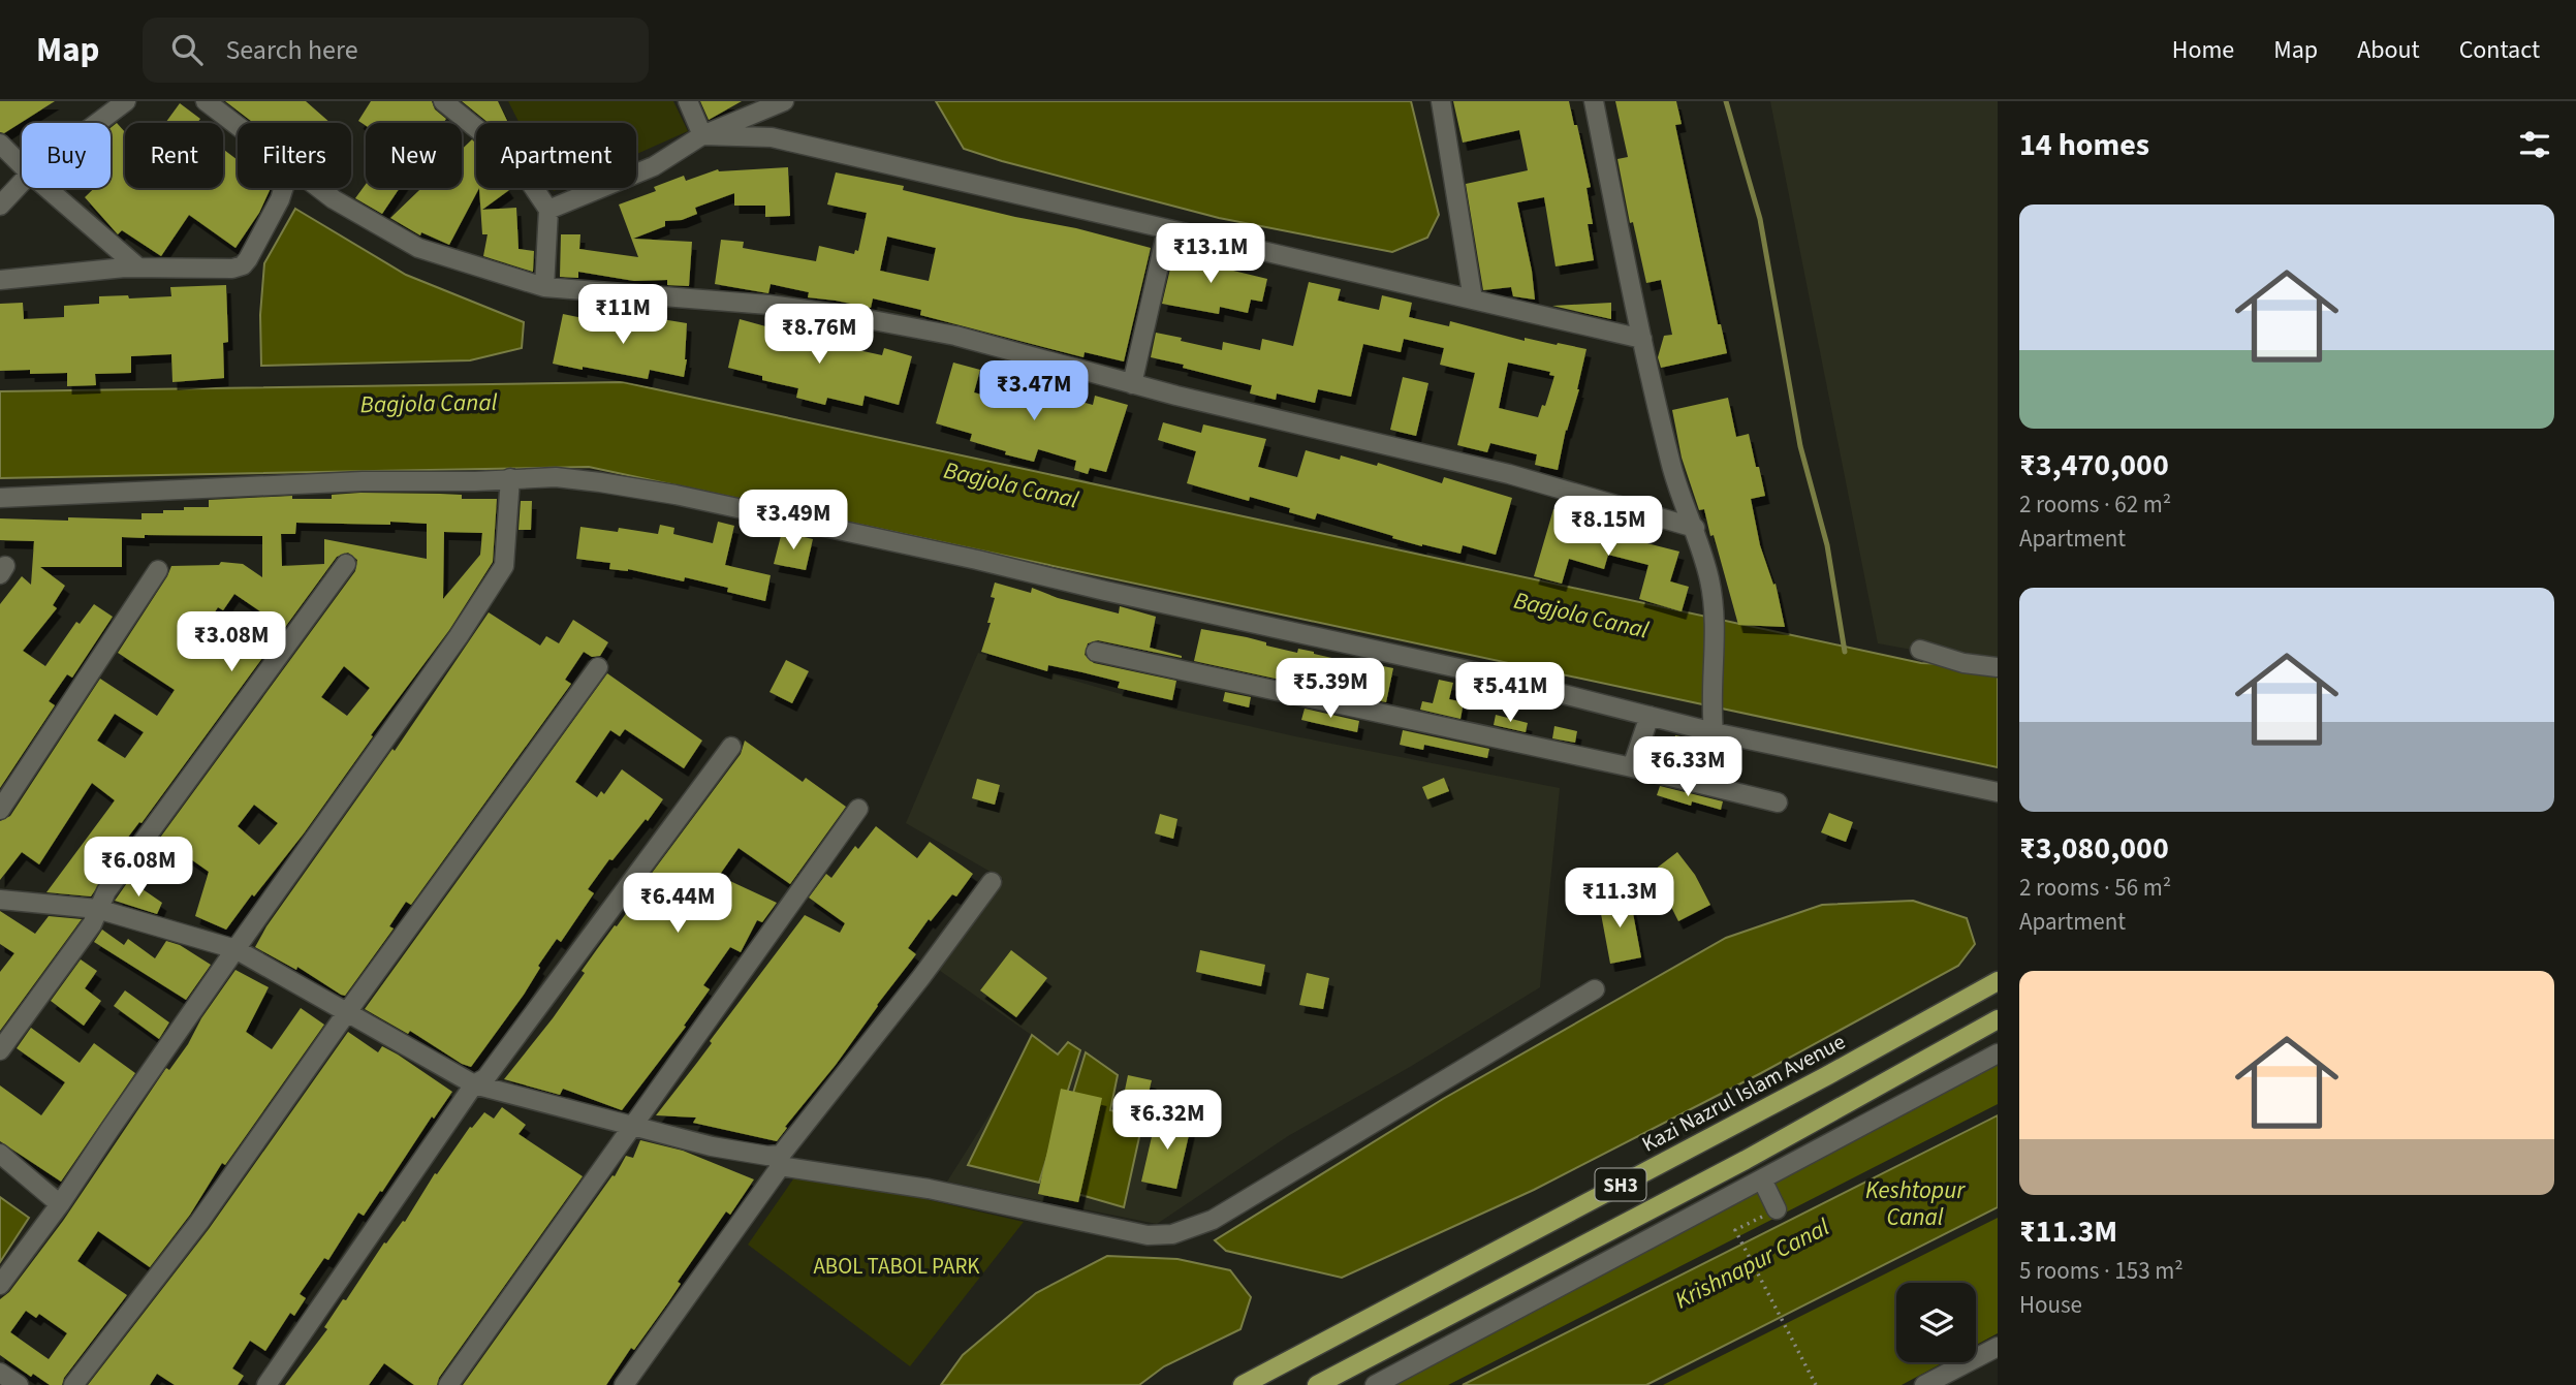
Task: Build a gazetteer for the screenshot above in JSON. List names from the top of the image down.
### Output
{
  "streets": {
    "main road": ["Kazi Nazrul Islam Avenue", "SH3"]
  },
  "water": ["Bagjola Canal", "Keshtopur Canal", "Krishnapur Canal"],
  "parks": ["ABOL TABOL PARK"],
  "page": {
    "header": "Map",
    "search": "Search here",
    "nav": [
      "Home",
      "Map",
      "About",
      "Contact"
    ],
    "heading": "14 homes",
    "chip": [
      "Buy",
      "Rent",
      "Filters",
      "New",
      "Apartment"
    ],
    "list": [
      {
        "name": "₹3,470,000",
        "note": "2 rooms · 62 m² · Apartment"
      },
      {
        "name": "₹3,080,000",
        "note": "2 rooms · 56 m² · Apartment"
      },
      {
        "name": "₹11.3M",
        "note": "5 rooms · 153 m² · House"
      }
    ],
    "price": [
      "₹13.1M",
      "₹11M",
      "₹8.76M",
      "₹3.47M",
      "₹3.49M",
      "₹8.15M",
      "₹3.08M",
      "₹5.39M",
      "₹5.41M",
      "₹6.33M",
      "₹6.08M",
      "₹11.3M",
      "₹6.44M",
      "₹6.32M"
    ]
  }
}
